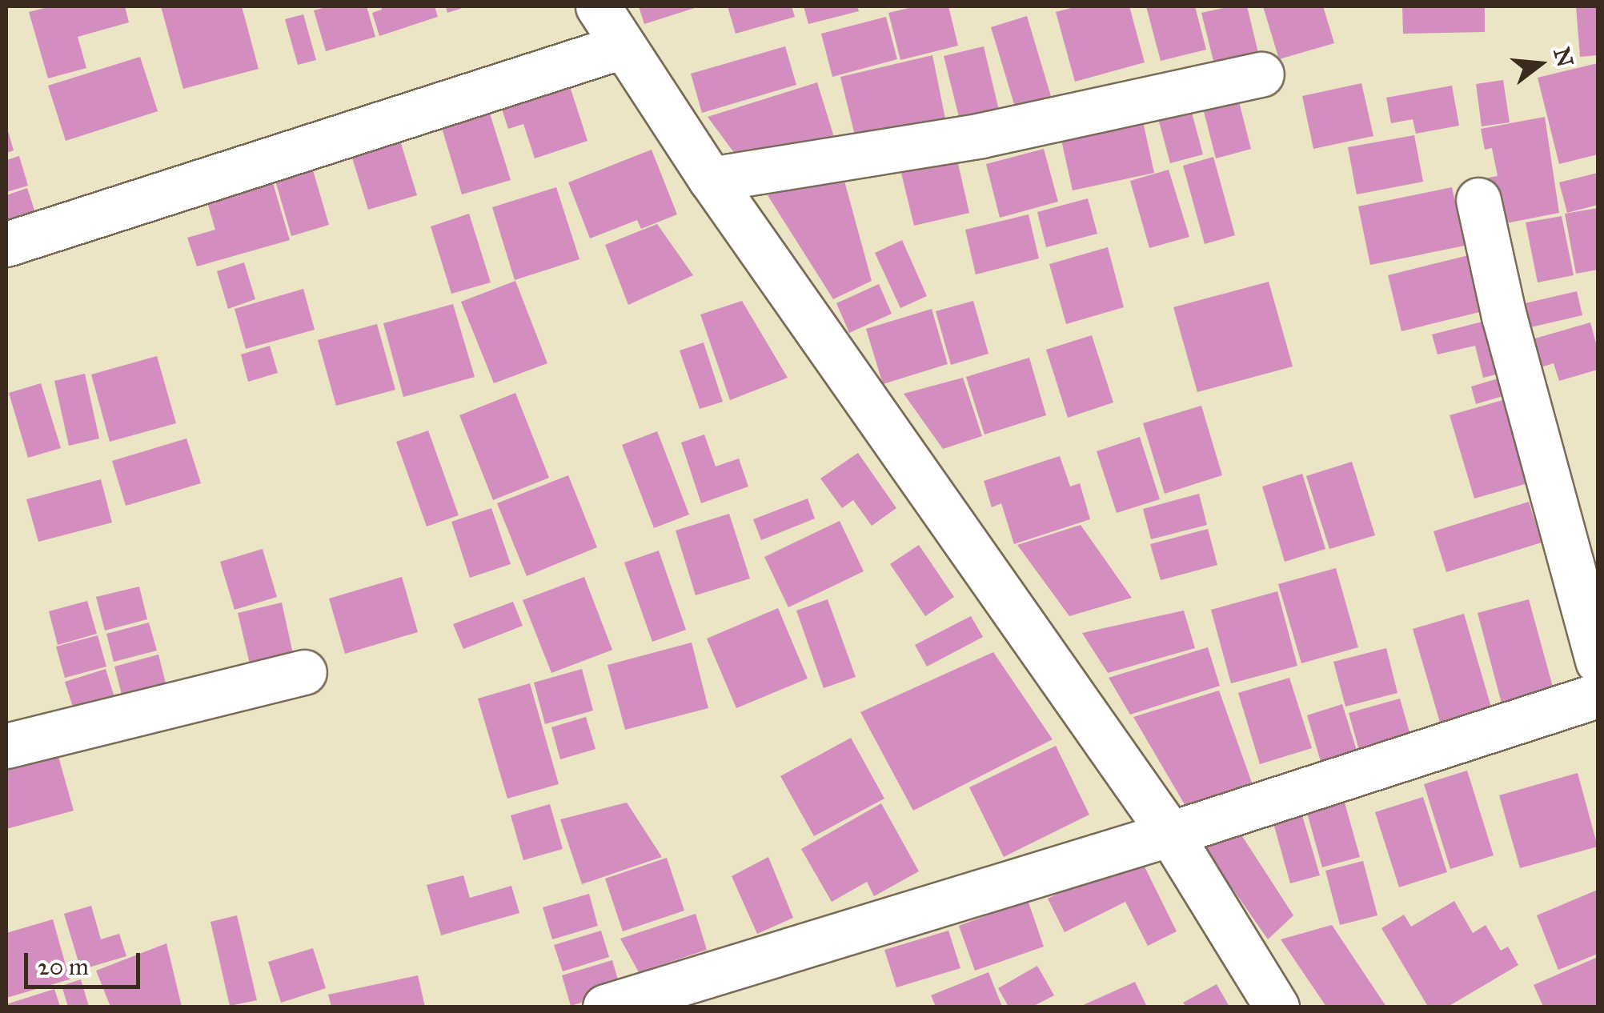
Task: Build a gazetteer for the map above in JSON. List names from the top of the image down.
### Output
{
  "scale_bar": "20 m",
  "north": "right"
}
